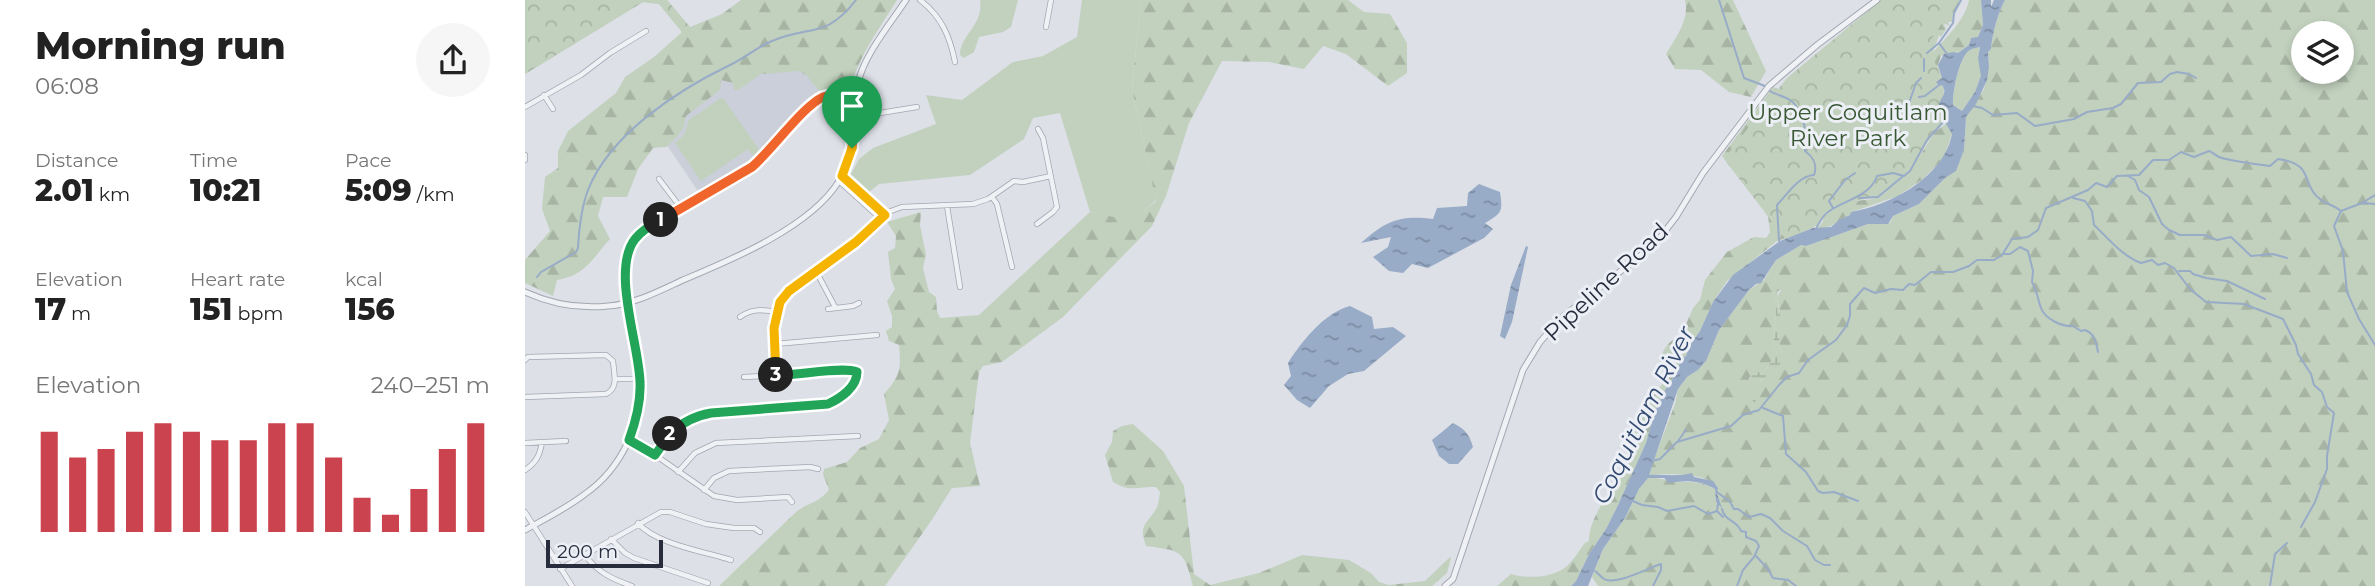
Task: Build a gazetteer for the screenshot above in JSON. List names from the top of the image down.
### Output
{
  "streets": {
    "street": ["Pipeline Road"]
  },
  "water": ["Coquitlam River"],
  "parks": ["Upper Coquitlam River Park"],
  "scale_bar": "200 m",
  "page": {
    "heading": ["Morning run", "06:08"],
    "stats": [
      ["Distance", "2.01 km"],
      ["Time", "10:21"],
      ["Pace", "5:09 /km"],
      ["Elevation", "17 m"],
      ["Heart rate", "151 bpm"],
      ["kcal", "156"]
    ],
    "pins": ["1", "3", "2"],
    "chart": ["Elevation", "240–251 m"],
    "scale": "200 m"
  }
}
